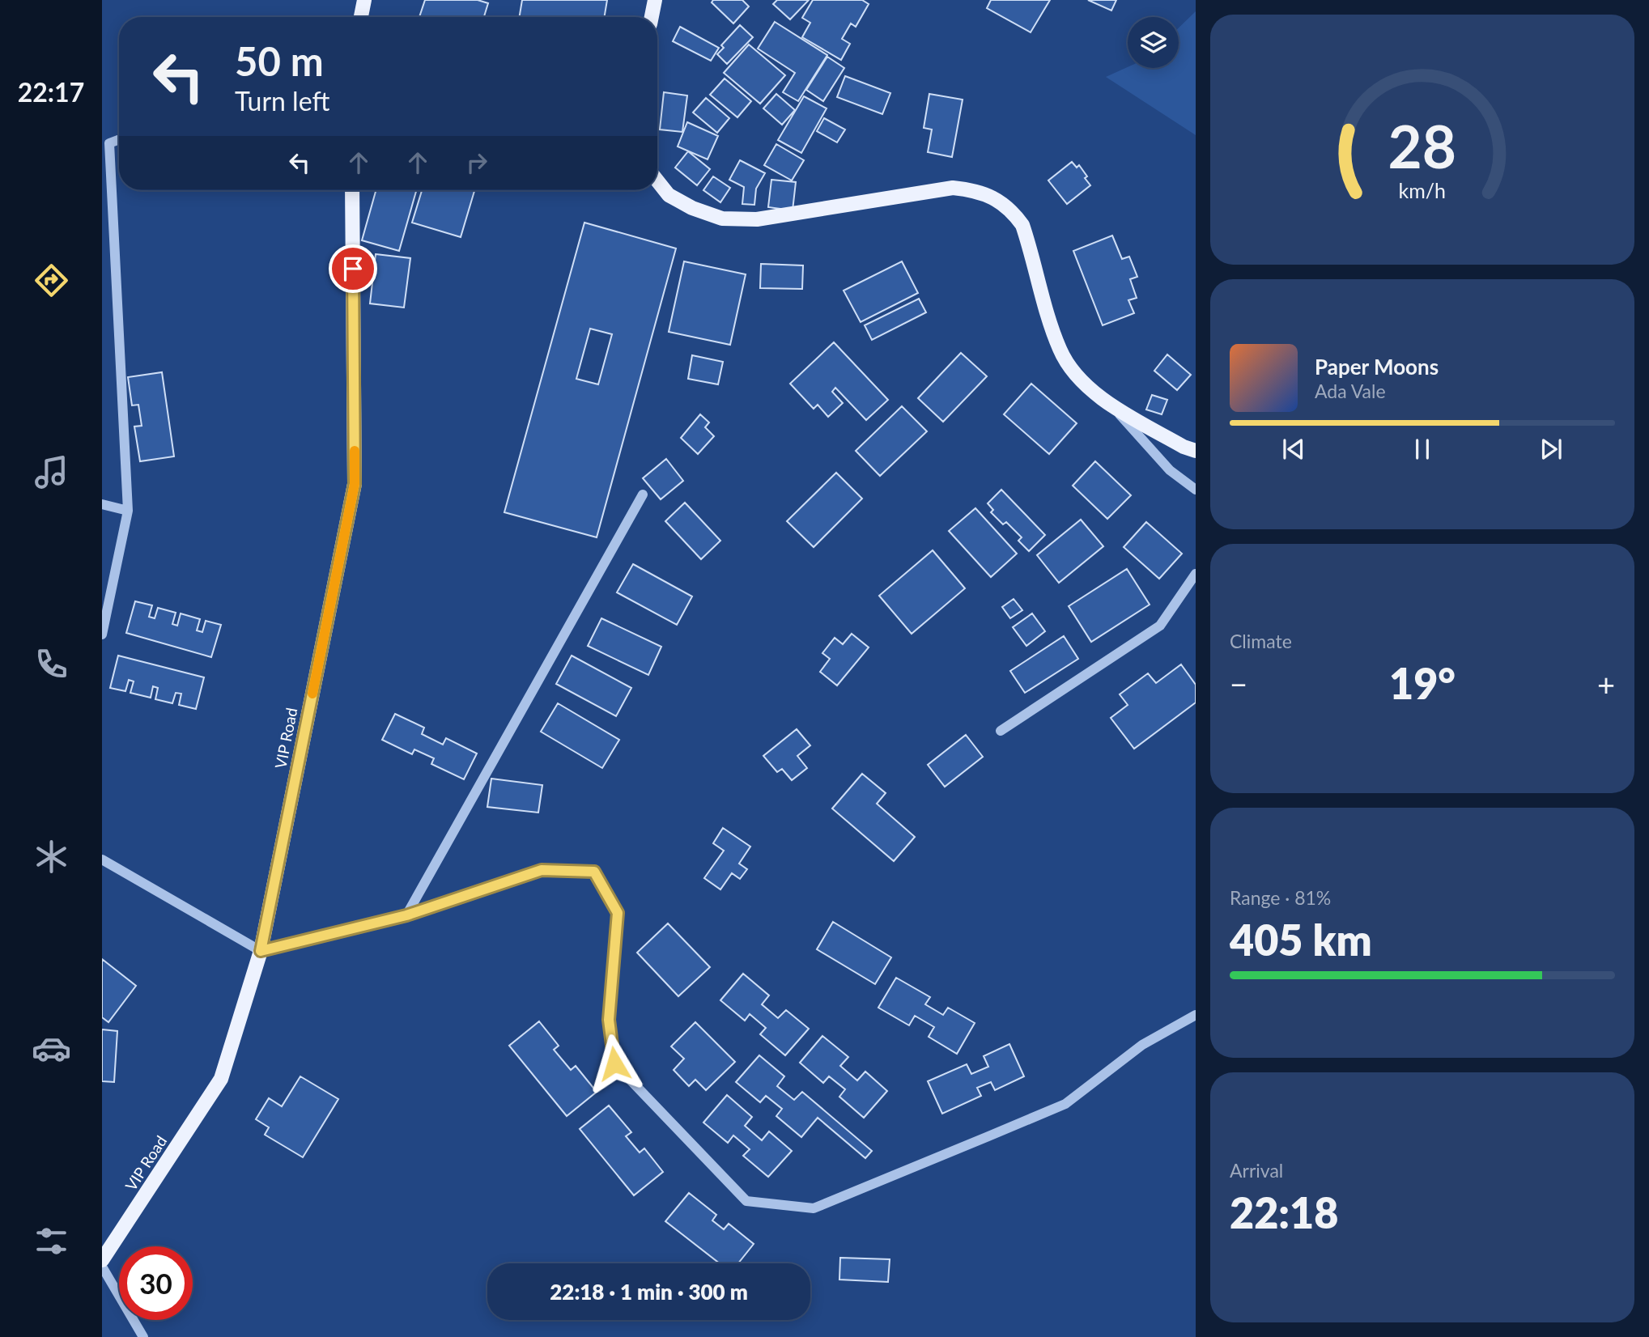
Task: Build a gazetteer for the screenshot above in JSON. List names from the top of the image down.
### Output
{
  "streets": {
    "main road": ["VIP Road"]
  },
  "page": {
    "tabs": "22:17",
    "turn": ["50 m", "Turn left"],
    "song": ["Paper Moons", "Ada Vale"],
    "tile": [
      "Climate",
      ["Range · 81%", "405 km"],
      ["Arrival", "22:18"]
    ],
    "heat": ["−", "19°", "+"],
    "limit": "30",
    "trip": "22:18 · 1 min · 300 m",
    "gauge": ["28", "km/h"]
  }
}
